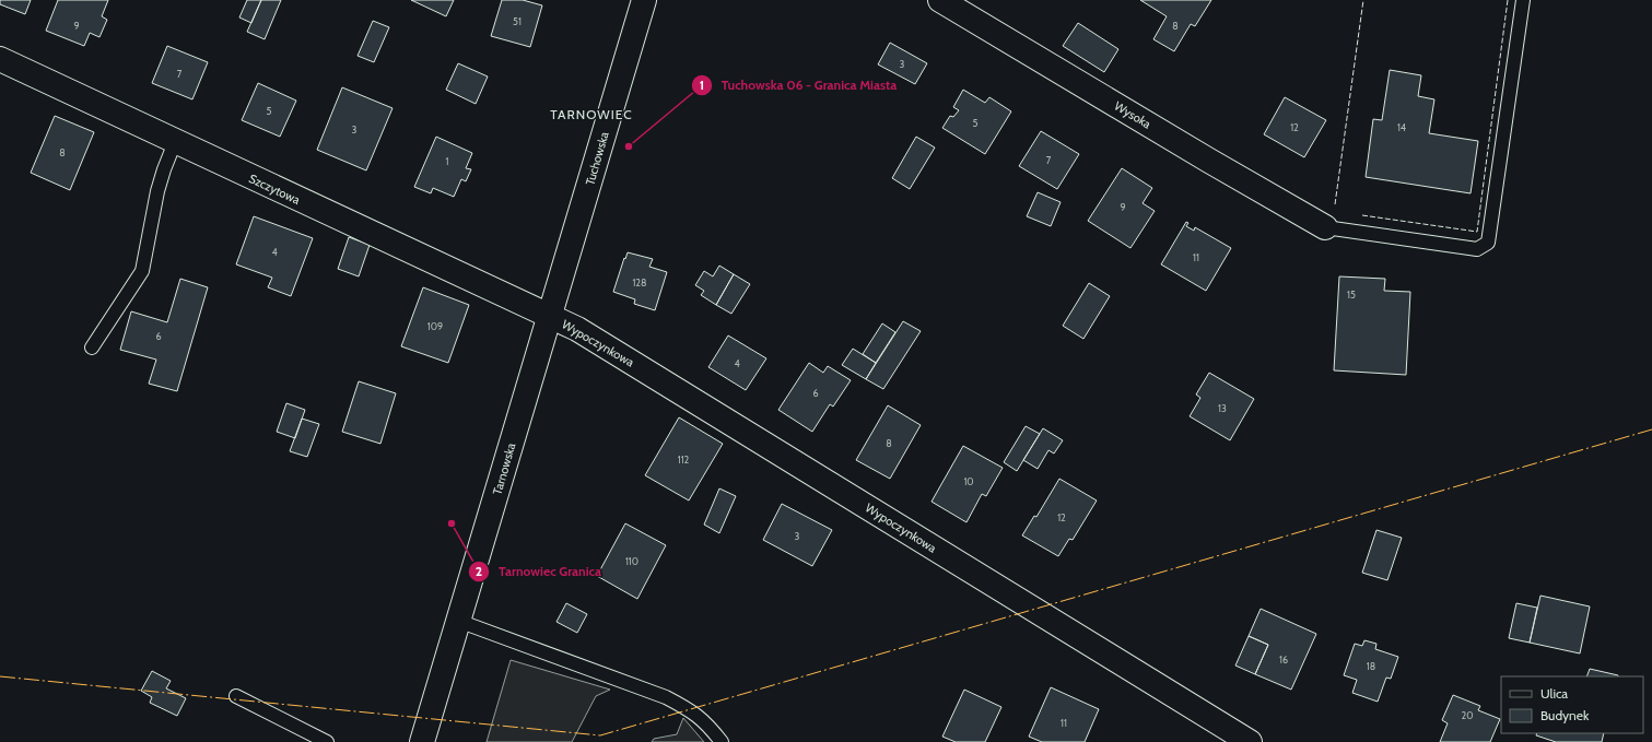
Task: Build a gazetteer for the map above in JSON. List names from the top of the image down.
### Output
{
  "streets": {
    "street": [
      "Wysoka",
      "Tuchowska",
      "Szczytowa",
      "Wypoczynkowa",
      "Tarnowska"
    ]
  },
  "crossings": [
    ["Tuchowska", "Szczytowa"],
    ["Tuchowska", "Wypoczynkowa"],
    ["Tuchowska", "Tarnowska"],
    ["Szczytowa", "Wypoczynkowa"],
    ["Szczytowa", "Tarnowska"],
    ["Wypoczynkowa", "Tarnowska"]
  ],
  "districts": ["TARNOWIEC"],
  "places": ["Tuchowska 06 - Granica Miasta", "Tarnowiec Granica"],
  "house_numbers": [
    "51",
    "9",
    "8",
    "3",
    "7",
    "5",
    "5",
    "12",
    "14",
    "3",
    "8",
    "7",
    "1",
    "9",
    "4",
    "11",
    "128",
    "15",
    "109",
    "6",
    "4",
    "6",
    "13",
    "8",
    "112",
    "10",
    "12",
    "3",
    "110",
    "16",
    "18",
    "20",
    "11"
  ],
  "legend": ["Ulica", "Budynek"]
}
